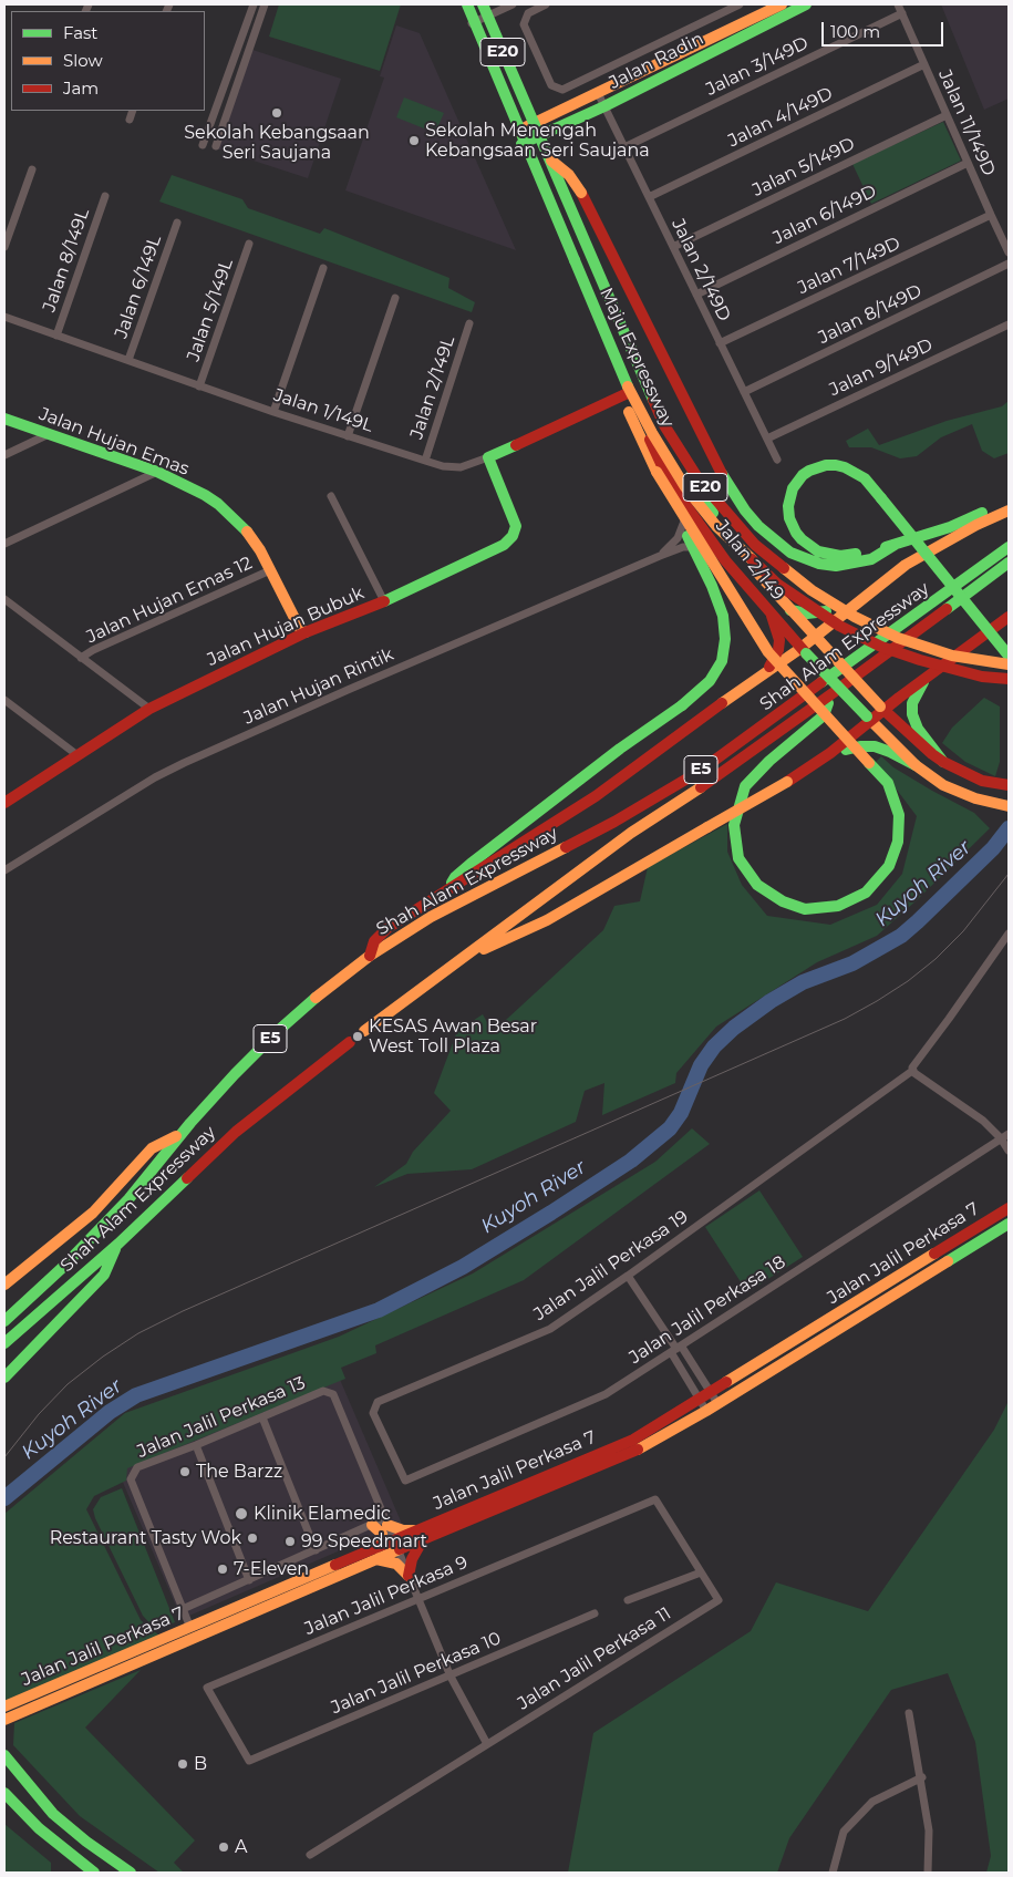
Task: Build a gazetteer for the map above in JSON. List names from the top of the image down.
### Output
{
  "streets": {
    "main road": [
      "E20",
      "Jalan Radin",
      "Maju Expressway",
      "Jalan 1/149L",
      "Jalan Hujan Emas",
      "Jalan 2/149",
      "Jalan Hujan Bubuk",
      "Shah Alam Expressway",
      "E5",
      "Jalan Jalil Perkasa 7"
    ],
    "street": [
      "Jalan 3/149D",
      "Jalan 4/149D",
      "Jalan 11/149D",
      "Jalan 5/149D",
      "Jalan 6/149D",
      "Jalan 8/149L",
      "Jalan 7/149D",
      "Jalan 2/149D",
      "Jalan 6/149L",
      "Jalan 5/149L",
      "Jalan 8/149D",
      "Jalan 9/149D",
      "Jalan 2/149L",
      "Jalan Hujan Emas 12",
      "Jalan Hujan Rintik",
      "Jalan Jalil Perkasa 19",
      "Jalan Jalil Perkasa 18",
      "Jalan Jalil Perkasa 13",
      "Jalan Jalil Perkasa 9",
      "Jalan Jalil Perkasa 11",
      "Jalan Jalil Perkasa 10"
    ]
  },
  "crossings": [
    ["Jalan Radin", "Jalan 2/149D"],
    ["Jalan Radin", "Jalan 2/149"],
    ["Jalan 3/149D", "Jalan 11/149D"],
    ["Jalan 3/149D", "Jalan 2/149D"],
    ["Jalan 4/149D", "Jalan 11/149D"],
    ["Jalan 4/149D", "Jalan 2/149D"],
    ["Jalan 11/149D", "Jalan 5/149D"],
    ["Jalan 11/149D", "Jalan 6/149D"],
    ["Jalan 11/149D", "Jalan 7/149D"],
    ["Jalan 5/149D", "Jalan 2/149D"],
    ["Jalan 6/149D", "Jalan 2/149D"],
    ["Jalan 8/149L", "Jalan 1/149L"],
    ["Jalan 7/149D", "Jalan 2/149D"],
    ["Jalan 2/149D", "Jalan 8/149D"],
    ["Jalan 2/149D", "Jalan 9/149D"],
    ["Jalan 6/149L", "Jalan 1/149L"],
    ["Jalan 5/149L", "Jalan 1/149L"],
    ["Maju Expressway", "Jalan 1/149L"],
    ["Maju Expressway", "Jalan 2/149"],
    ["Jalan 2/149L", "Jalan 1/149L"],
    ["Jalan 1/149L", "Jalan 2/149"],
    ["Jalan 1/149L", "Jalan Hujan Bubuk"],
    ["Jalan Hujan Emas", "Jalan Hujan Emas 12"],
    ["Jalan Hujan Emas", "Jalan Hujan Bubuk"],
    ["Jalan 2/149", "Jalan Hujan Rintik"],
    ["Jalan Jalil Perkasa 7", "Jalan Jalil Perkasa 13"],
    ["Jalan Jalil Perkasa 19", "Jalan Jalil Perkasa 18"],
    ["Jalan Jalil Perkasa 13", "Jalan Jalil Perkasa 9"],
    ["Jalan Jalil Perkasa 13", "Jalan Jalil Perkasa 11"],
    ["Jalan Jalil Perkasa 13", "Jalan Jalil Perkasa 10"],
    ["Jalan Jalil Perkasa 9", "Jalan Jalil Perkasa 11"],
    ["Jalan Jalil Perkasa 9", "Jalan Jalil Perkasa 10"]
  ],
  "water": ["Kuyoh River"],
  "places": [
    "Sekolah Kebangsaan Seri Saujana",
    "Sekolah Menengah Kebangsaan Seri Saujana",
    "KESAS Awan Besar West Toll Plaza",
    "The Barzz",
    "Klinik Elamedic",
    "Restaurant Tasty Wok",
    "99 Speedmart",
    "7-Eleven",
    "B",
    "A"
  ],
  "legend": ["Fast", "Slow", "Jam"],
  "scale_bar": "100 m"
}
